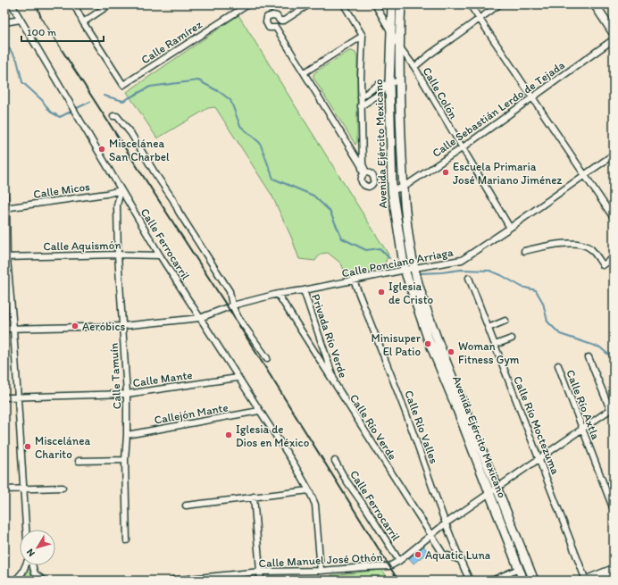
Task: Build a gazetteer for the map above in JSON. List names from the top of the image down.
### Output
{
  "streets": {
    "main road": ["Avenida Ejército Mexicano"],
    "street": [
      "Calle Ramírez",
      "Calle Colón",
      "Calle Sebastián Lerdo de Tejada",
      "Calle Micos",
      "Calle Ferrocarril",
      "Calle Aquismón",
      "Calle Ponciano Arriaga",
      "Privada Río Verde",
      "Calle Tamuín",
      "Calle Mante",
      "Calle Río Axtla",
      "Callejón Mante",
      "Calle Río Moctezuma",
      "Calle Río Verde",
      "Calle Río Valles",
      "Calle Manuel José Othón"
    ]
  },
  "crossings": [
    ["Calle Colón", "Calle Sebastián Lerdo de Tejada"],
    ["Calle Colón", "Avenida Ejército Mexicano"],
    ["Calle Colón", "Calle Ponciano Arriaga"],
    ["Calle Sebastián Lerdo de Tejada", "Avenida Ejército Mexicano"],
    ["Avenida Ejército Mexicano", "Calle Ponciano Arriaga"],
    ["Avenida Ejército Mexicano", "Calle Manuel José Othón"],
    ["Calle Micos", "Calle Ferrocarril"],
    ["Calle Micos", "Calle Tamuín"],
    ["Calle Ferrocarril", "Calle Aquismón"],
    ["Calle Ferrocarril", "Calle Ponciano Arriaga"],
    ["Calle Ferrocarril", "Calle Tamuín"],
    ["Calle Ferrocarril", "Calle Mante"],
    ["Calle Ferrocarril", "Callejón Mante"],
    ["Calle Ferrocarril", "Calle Manuel José Othón"],
    ["Calle Aquismón", "Calle Tamuín"],
    ["Calle Ponciano Arriaga", "Privada Río Verde"],
    ["Calle Ponciano Arriaga", "Calle Tamuín"],
    ["Calle Ponciano Arriaga", "Calle Río Verde"],
    ["Calle Ponciano Arriaga", "Calle Río Valles"],
    ["Privada Río Verde", "Calle Río Verde"],
    ["Calle Tamuín", "Calle Mante"],
    ["Calle Tamuín", "Callejón Mante"],
    ["Calle Río Axtla", "Calle Manuel José Othón"],
    ["Calle Río Moctezuma", "Calle Manuel José Othón"],
    ["Calle Río Verde", "Calle Río Valles"],
    ["Calle Río Verde", "Calle Manuel José Othón"],
    ["Calle Río Valles", "Calle Manuel José Othón"]
  ],
  "places": [
    "Miscelánea San Charbel",
    "Escuela Primaria José Mariano Jiménez",
    "Iglesia de Cristo",
    "Aeróbics",
    "Minisuper El Patio",
    "Woman Fitness Gym",
    "Iglesia de Dios en México",
    "Miscelánea Charito",
    "Aquatic Luna"
  ],
  "scale_bar": "100 m",
  "north": "bottom left"
}
